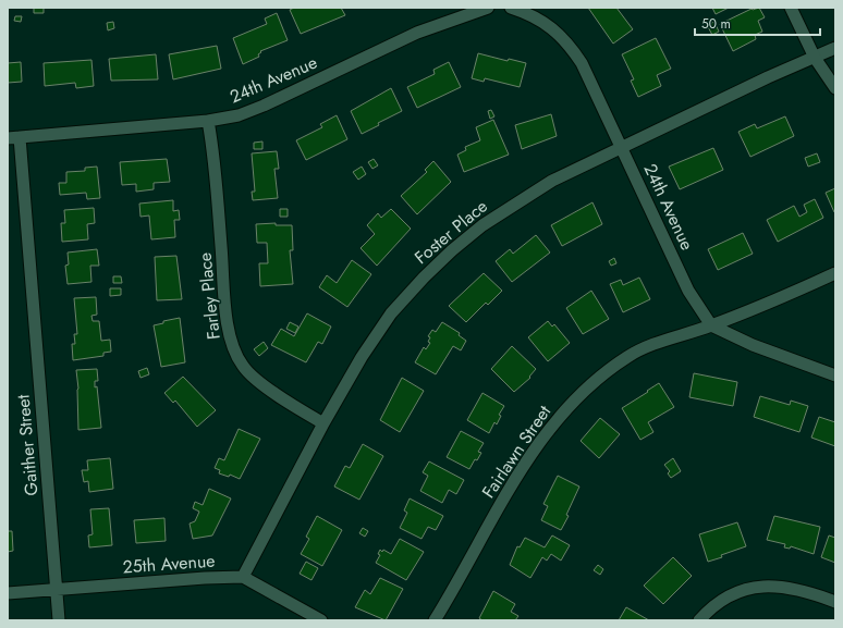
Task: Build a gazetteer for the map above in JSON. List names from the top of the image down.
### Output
{
  "streets": {
    "street": [
      "24th Avenue",
      "Foster Place",
      "Farley Place",
      "Gaither Street",
      "Fairlawn Street",
      "25th Avenue"
    ]
  },
  "crossings": [
    ["24th Avenue", "Foster Place"],
    ["24th Avenue", "Farley Place"],
    ["24th Avenue", "Gaither Street"],
    ["24th Avenue", "Fairlawn Street"],
    ["Foster Place", "Farley Place"],
    ["Foster Place", "25th Avenue"],
    ["Gaither Street", "25th Avenue"]
  ],
  "scale_bar": "50 m"
}
